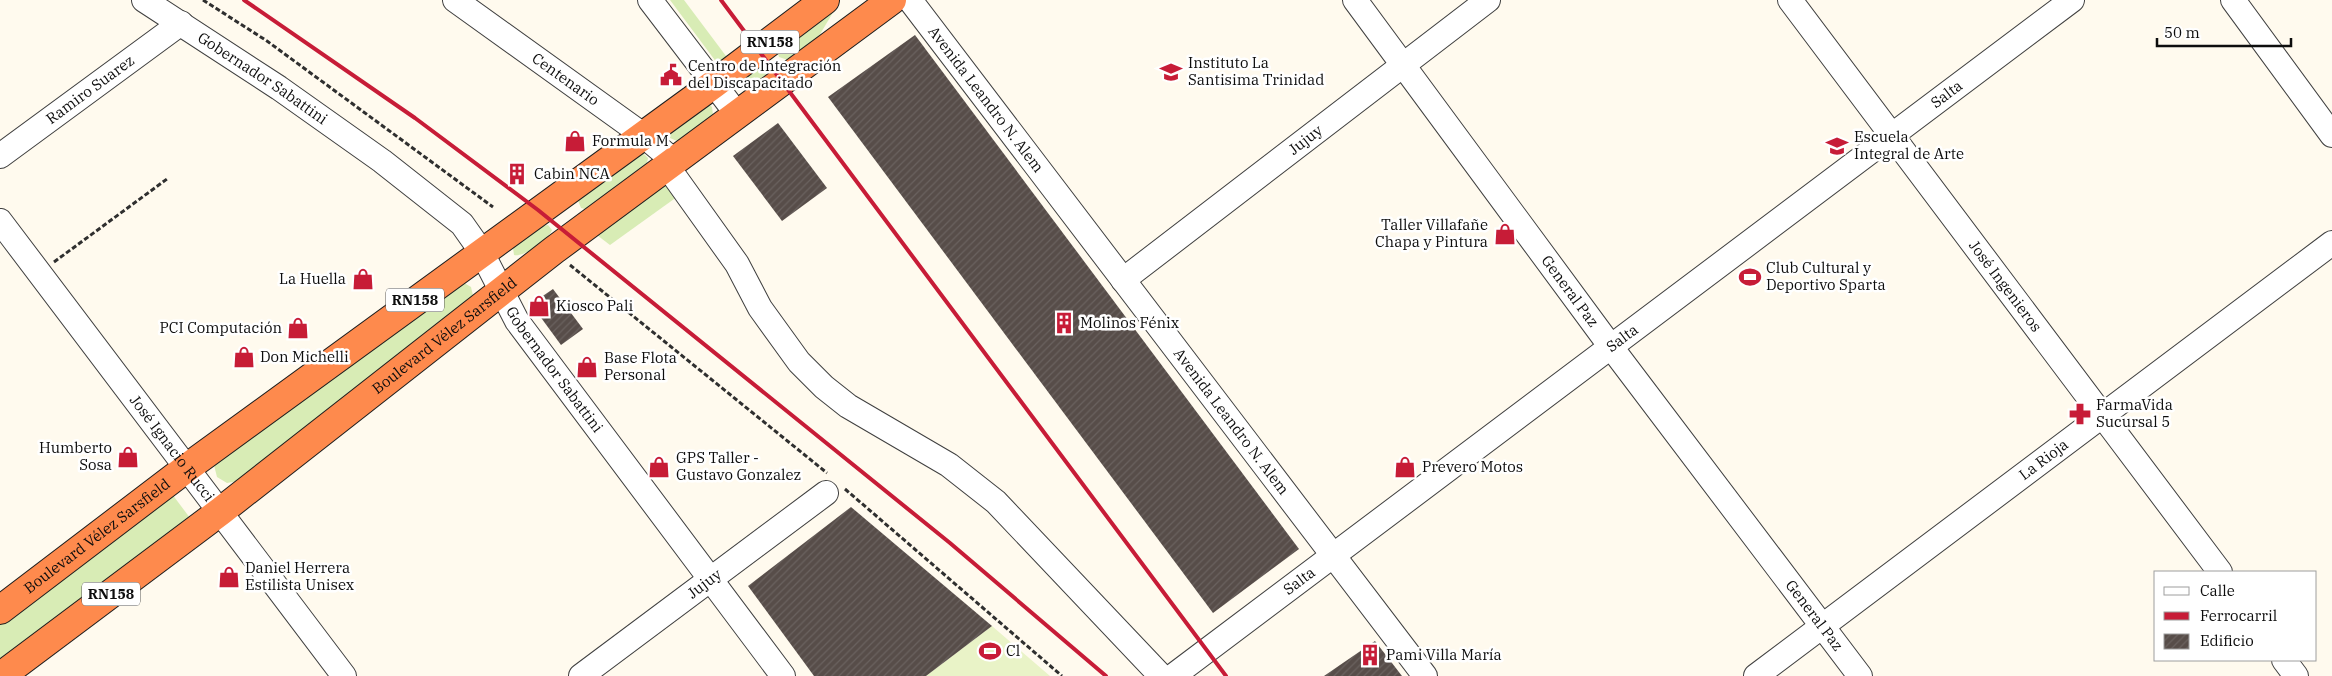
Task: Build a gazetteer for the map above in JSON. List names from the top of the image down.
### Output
{
  "streets": {
    "highway": ["RN158", "Boulevard Vélez Sarsfield"],
    "street": [
      "Gobernador Sabattini",
      "Centenario",
      "Ramiro Suarez",
      "Salta",
      "Avenida Leandro N. Alem",
      "Jujuy",
      "José Ingenieros",
      "General Paz",
      "José Ignacio Rucci",
      "La Rioja"
    ]
  },
  "crossings": [
    ["Gobernador Sabattini", "Ramiro Suarez"],
    ["Gobernador Sabattini", "Jujuy"],
    ["Gobernador Sabattini", "Boulevard Vélez Sarsfield"],
    ["Centenario", "Boulevard Vélez Sarsfield"],
    ["Salta", "Avenida Leandro N. Alem"],
    ["Salta", "José Ingenieros"],
    ["Salta", "General Paz"],
    ["Avenida Leandro N. Alem", "Jujuy"],
    ["Jujuy", "General Paz"],
    ["José Ingenieros", "La Rioja"],
    ["General Paz", "La Rioja"],
    ["Boulevard Vélez Sarsfield", "José Ignacio Rucci"]
  ],
  "places": {
    "school or university": ["Instituto La Santisima Trinidad", "Escuela Integral de Arte"],
    "public building": ["Centro de Integración del Discapacitado"],
    "shop": [
      "Formula M",
      "Taller Villafañe Chapa y Pintura",
      "La Huella",
      "Kiosco Pali",
      "PCI Computación",
      "Don Michelli",
      "Base Flota Personal",
      "Humberto Sosa",
      "GPS Taller - Gustavo Gonzalez",
      "Prevero Motos",
      "Daniel Herrera Estilista Unisex"
    ],
    "building": ["Cabin NCA", "Molinos Fénix", "Pami Villa María"],
    "sports": ["Club Cultural y Deportivo Sparta", "Cl"],
    "pharmacy": ["FarmaVida Sucursal 5"]
  },
  "legend": ["Calle", "Ferrocarril", "Edificio"],
  "scale_bar": "50 m"
}
